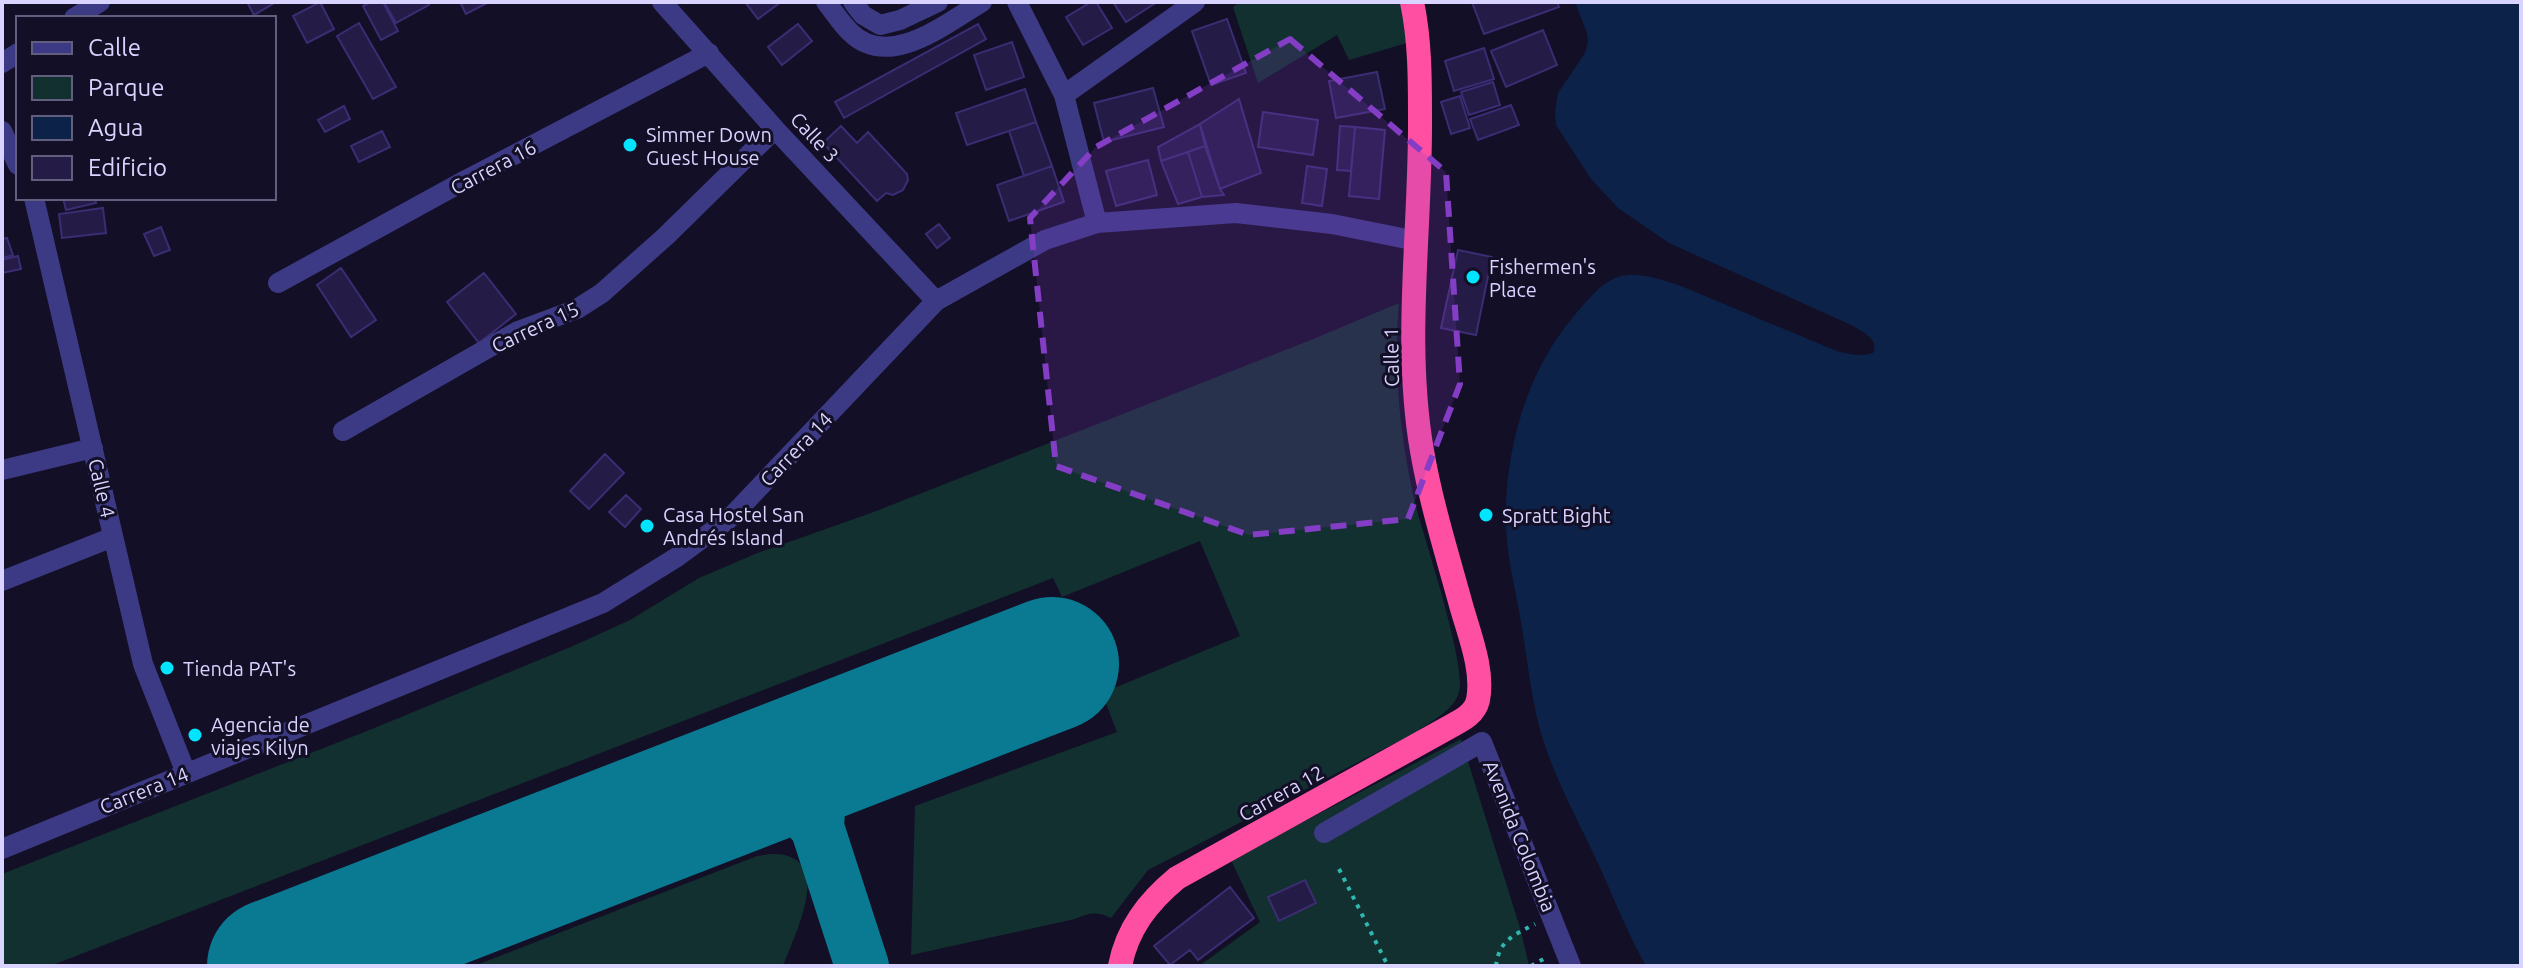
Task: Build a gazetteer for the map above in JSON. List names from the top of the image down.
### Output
{
  "streets": {
    "highway": ["Calle 1", "Carrera 12"],
    "street": [
      "Calle 3",
      "Carrera 16",
      "Carrera 15",
      "Carrera 14",
      "Calle 4",
      "Avenida Colombia"
    ]
  },
  "crossings": [
    ["Calle 3", "Carrera 16"],
    ["Calle 3", "Carrera 15"],
    ["Calle 3", "Carrera 14"],
    ["Calle 1", "Carrera 14"],
    ["Calle 1", "Carrera 12"],
    ["Carrera 14", "Calle 4"]
  ],
  "places": [
    "Simmer Down Guest House",
    "Fishermen's Place",
    "Spratt Bight",
    "Casa Hostel San Andrés Island",
    "Tienda PAT's",
    "Agencia de viajes Kilyn"
  ],
  "legend": [
    "Calle",
    "Parque",
    "Agua",
    "Edificio"
  ]
}
